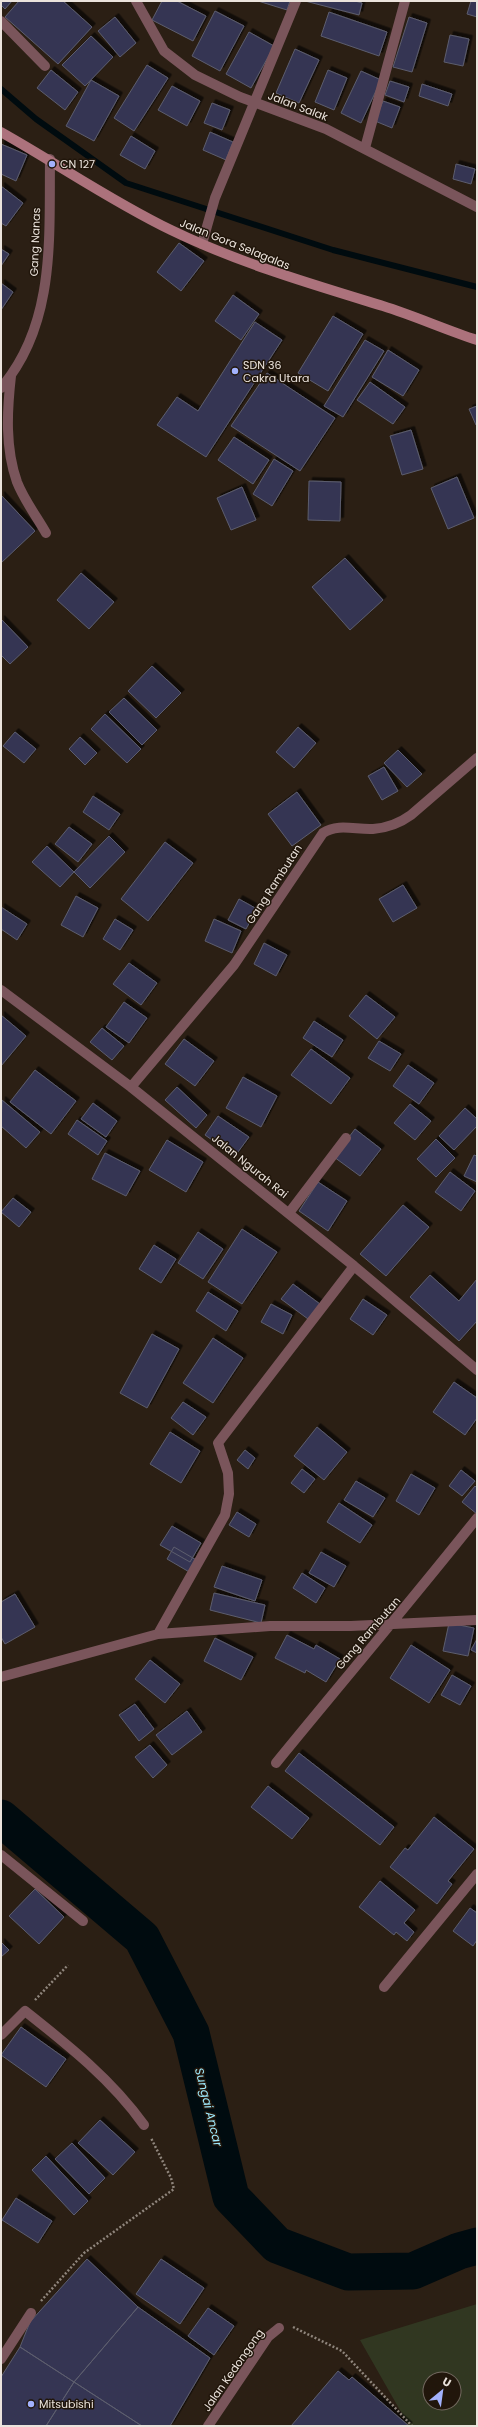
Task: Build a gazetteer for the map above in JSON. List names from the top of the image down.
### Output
{
  "streets": {
    "street": [
      "Jalan Salak",
      "Gang Nanas",
      "Jalan Gora Selagalas",
      "Gang Rambutan",
      "Jalan Ngurah Rai",
      "Jalan Kedongong"
    ]
  },
  "crossings": [
    ["Gang Nanas", "Jalan Gora Selagalas"],
    ["Gang Rambutan", "Jalan Ngurah Rai"]
  ],
  "water": ["Sungai Ancar"],
  "places": ["CN 127", "SDN 36 Cakra Utara", "Mitsubishi"],
  "north": "top right"
}
